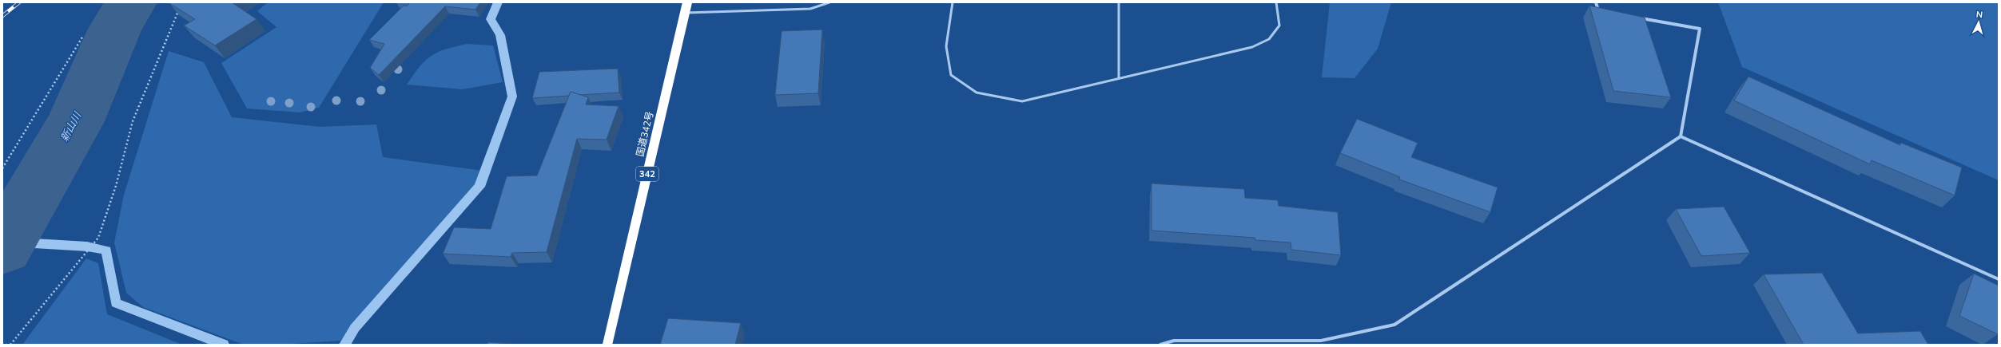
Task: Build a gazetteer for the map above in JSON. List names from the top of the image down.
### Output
{
  "streets": {
    "highway": ["国道342号", "342"]
  },
  "water": ["新山川"],
  "north": "top"
}
